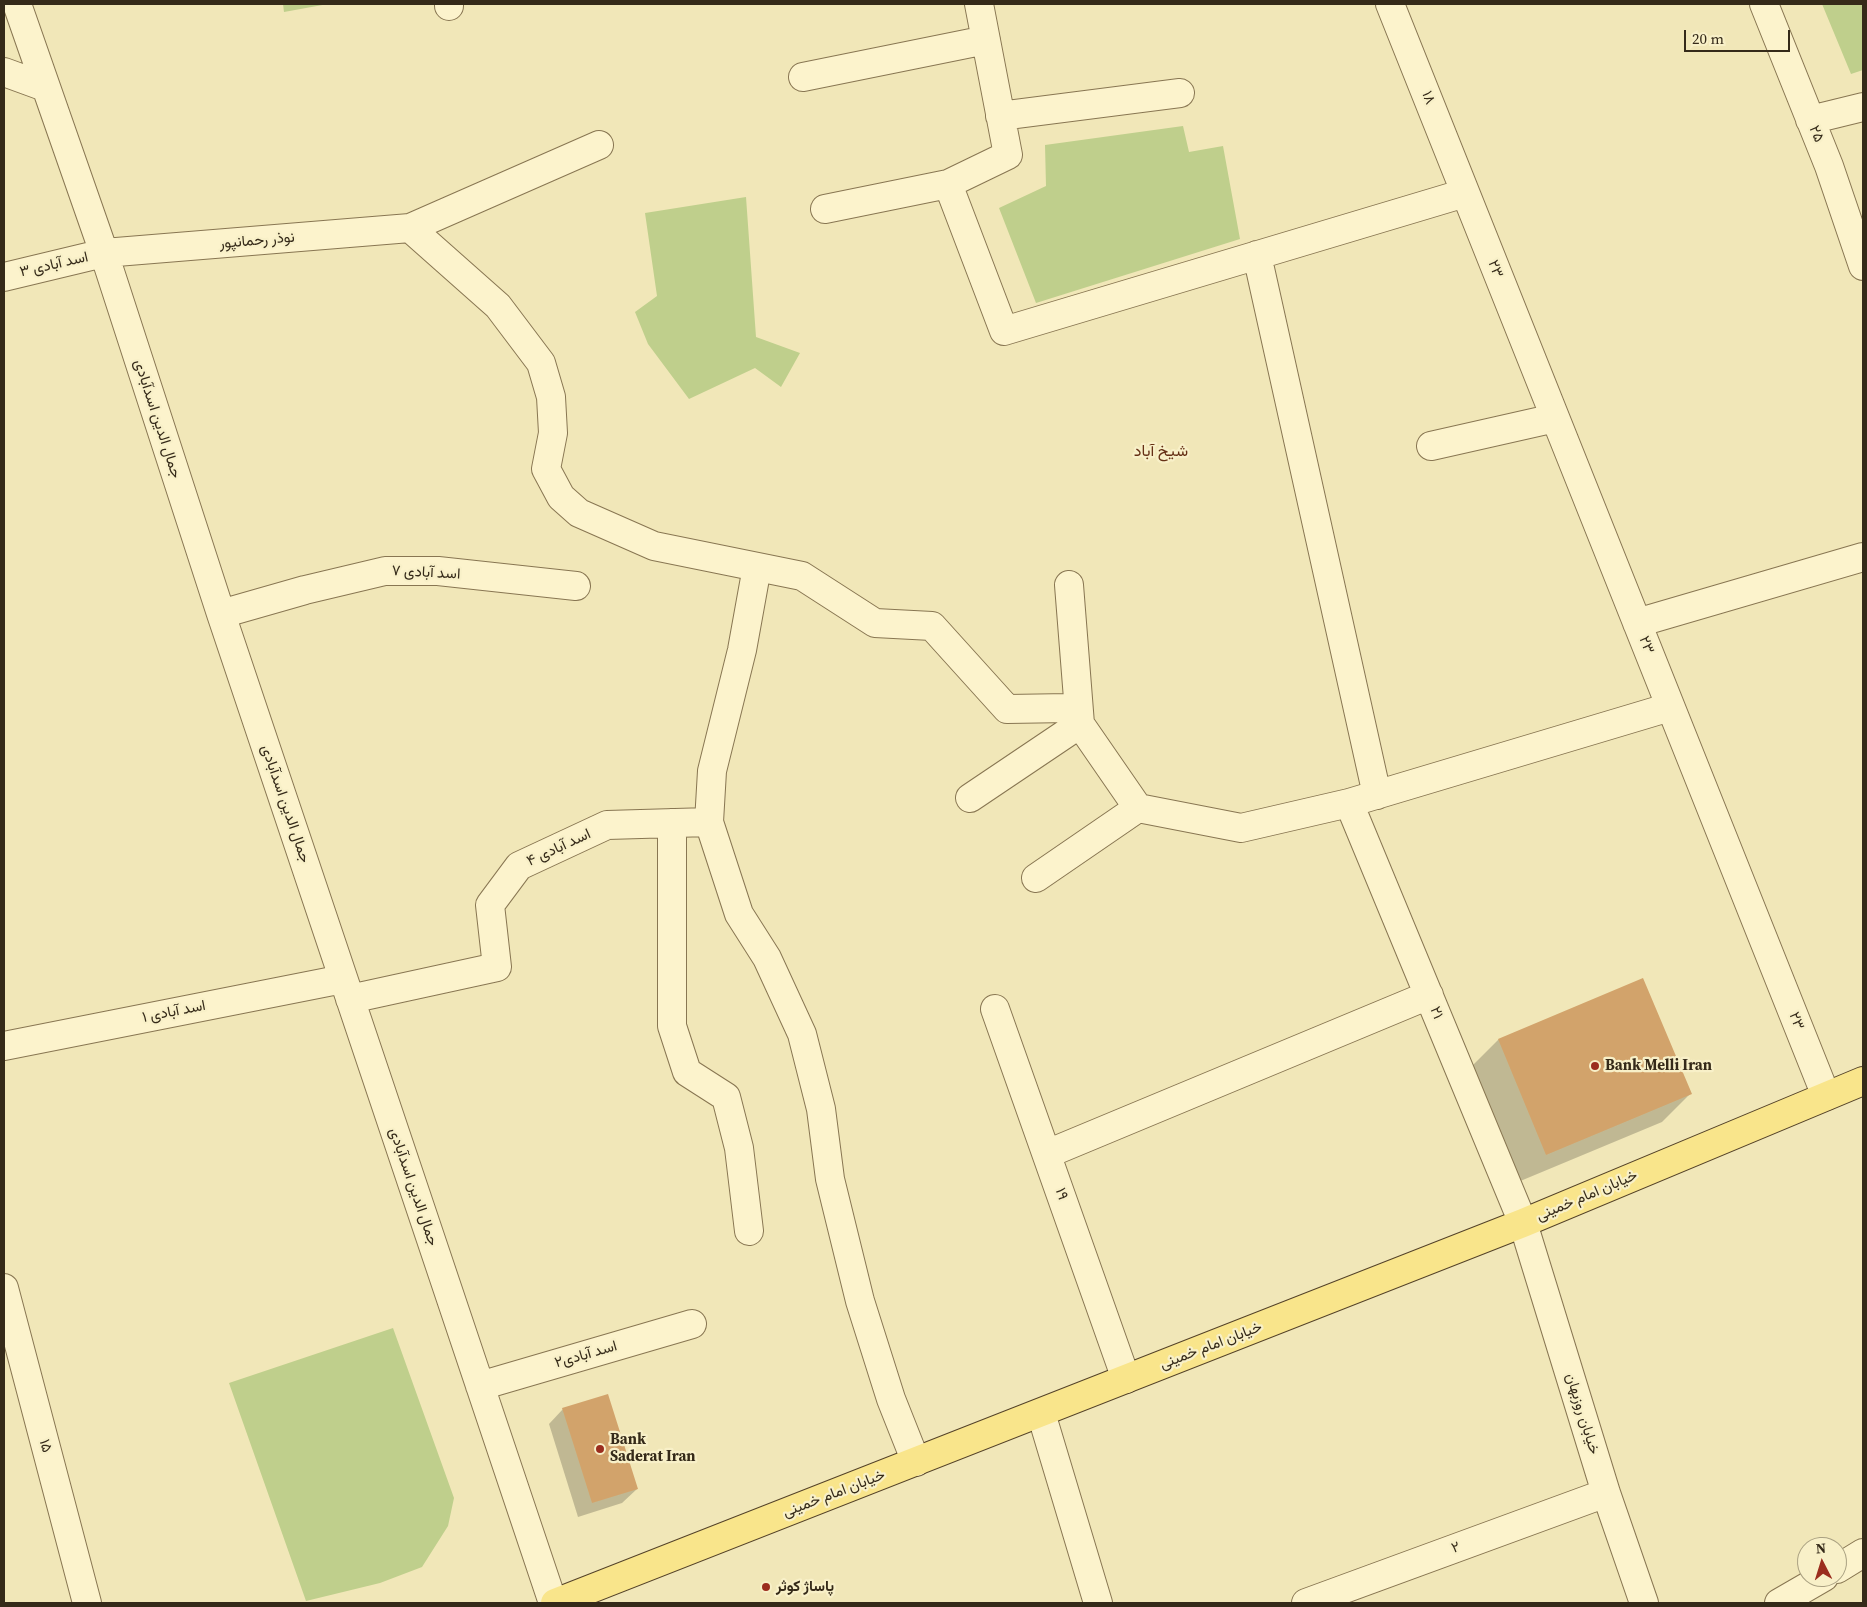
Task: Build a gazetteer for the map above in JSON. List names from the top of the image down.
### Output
{
  "streets": {
    "main road": ["خیابان امام خمینی"],
    "street": [
      "۱۸",
      "۲۵",
      "نوذر رحمانپور",
      "اسد آبادی ۳",
      "۲۳",
      "جمال الدین اسدآبادی",
      "اسد آبادی ۷",
      "اسد آبادی ۴",
      "اسد آبادی ۱",
      "۲۱",
      "۱۹",
      "اسد آبادی۲",
      "خیابان روزبهان",
      "۱۵",
      "۲"
    ]
  },
  "crossings": [
    ["۱۸", "۲۳"],
    ["نوذر رحمانپور", "اسد آبادی ۳"],
    ["نوذر رحمانپور", "جمال الدین اسدآبادی"],
    ["اسد آبادی ۳", "جمال الدین اسدآبادی"],
    ["۲۳", "خیابان امام خمینی"],
    ["جمال الدین اسدآبادی", "اسد آبادی ۷"],
    ["جمال الدین اسدآبادی", "اسد آبادی ۴"],
    ["جمال الدین اسدآبادی", "اسد آبادی ۱"],
    ["جمال الدین اسدآبادی", "خیابان امام خمینی"],
    ["جمال الدین اسدآبادی", "اسد آبادی۲"],
    ["اسد آبادی ۴", "اسد آبادی ۱"],
    ["۲۱", "خیابان امام خمینی"],
    ["۲۱", "خیابان روزبهان"],
    ["۱۹", "خیابان امام خمینی"],
    ["خیابان امام خمینی", "خیابان روزبهان"],
    ["خیابان روزبهان", "۲"]
  ],
  "districts": ["شیخ آباد"],
  "places": ["Bank Melli Iran", "Bank Saderat Iran", "پاساژ کوثر"],
  "scale_bar": "20 m",
  "north": "top"
}
